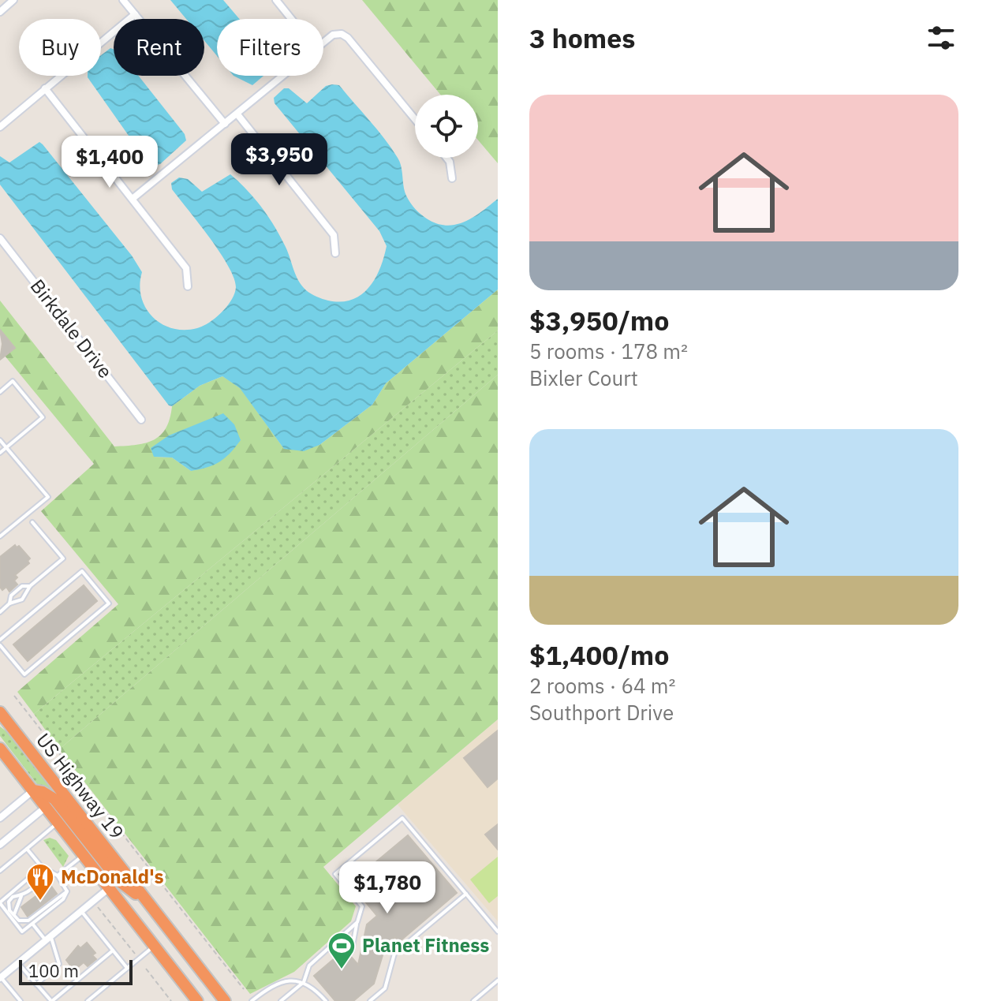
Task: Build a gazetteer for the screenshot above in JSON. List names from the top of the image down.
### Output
{
  "streets": {
    "highway": ["US Highway 19"],
    "street": ["Birkdale Drive"]
  },
  "places": {
    "restaurant": ["McDonald's"],
    "sports": ["Planet Fitness"]
  },
  "scale_bar": "100 m",
  "page": {
    "heading": "3 homes",
    "chip": ["Buy", "Rent", "Filters"],
    "list": [
      {
        "name": "$3,950/mo",
        "note": "5 rooms · 178 m² · Bixler Court"
      },
      {
        "name": "$1,400/mo",
        "note": "2 rooms · 64 m² · Southport Drive"
      }
    ],
    "price": ["$3,950", "$1,400", "$1,780"],
    "scale": "100 m"
  }
}
